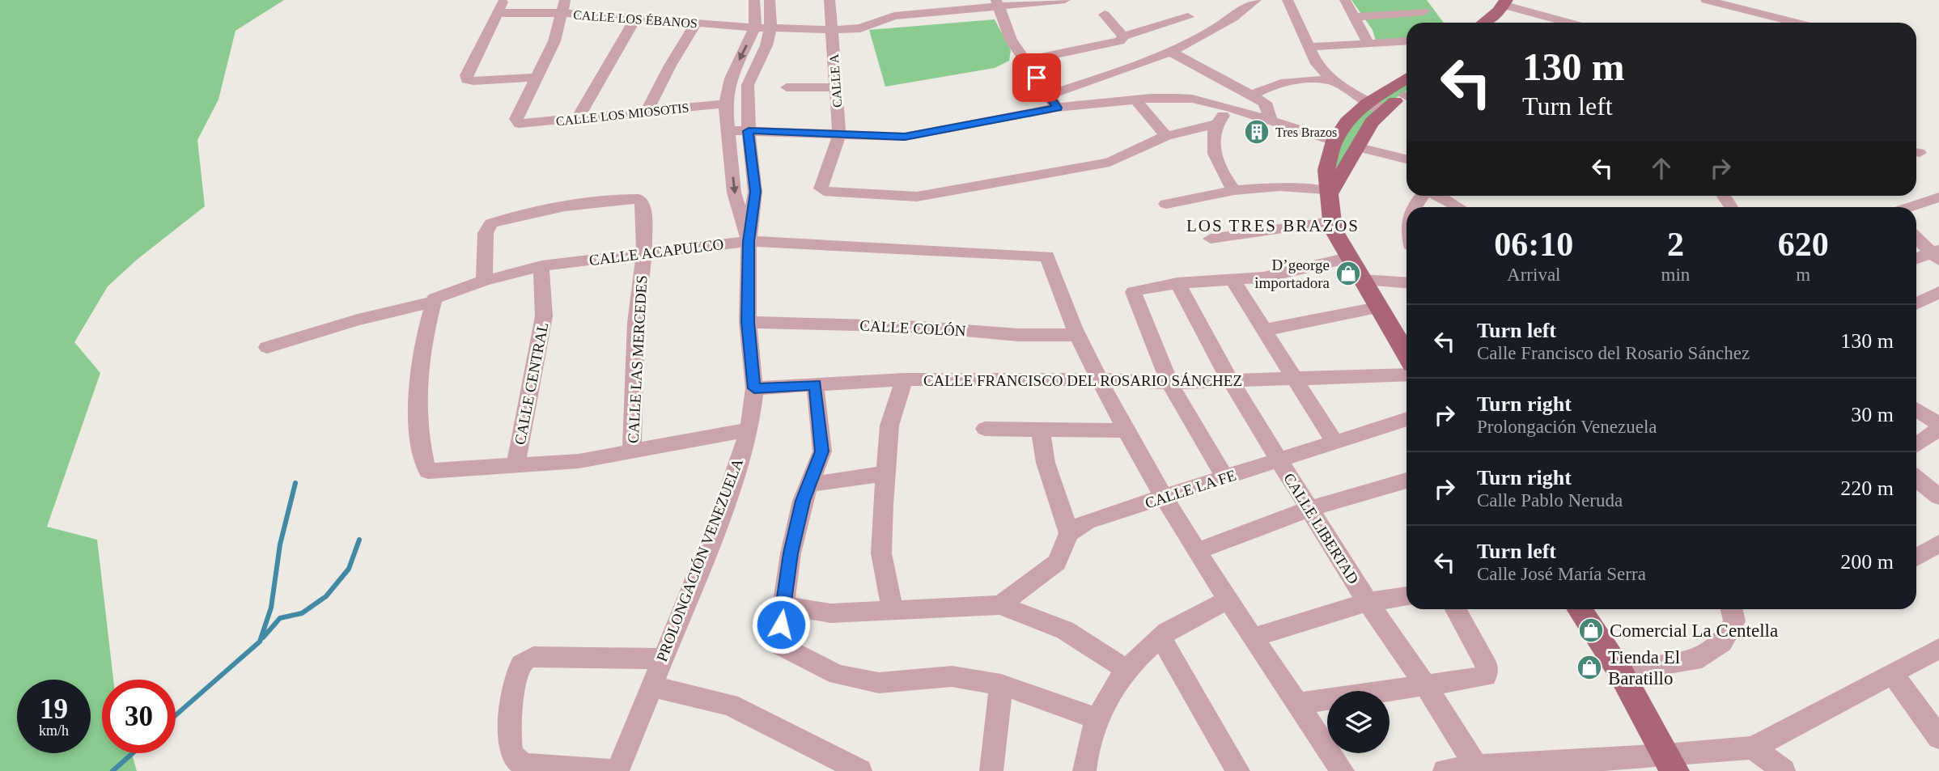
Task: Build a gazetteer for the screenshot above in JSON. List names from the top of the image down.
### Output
{
  "streets": {
    "street": [
      "CALLE LOS ÉBANOS",
      "CALLE A",
      "CALLE LOS MIOSOTIS",
      "CALLE ACAPULCO",
      "CALLE COLÓN",
      "CALLE LAS MERCEDES",
      "CALLE FRANCISCO DEL ROSARIO SÁNCHEZ",
      "CALLE CENTRAL",
      "CALLE LA FE",
      "CALLE LIBERTAD",
      "PROLONGACIÓN VENEZUELA"
    ]
  },
  "crossings": [
    ["CALLE LOS ÉBANOS", "PROLONGACIÓN VENEZUELA"],
    ["CALLE LOS MIOSOTIS", "PROLONGACIÓN VENEZUELA"],
    ["CALLE ACAPULCO", "CALLE COLÓN"],
    ["CALLE ACAPULCO", "CALLE LAS MERCEDES"],
    ["CALLE ACAPULCO", "CALLE CENTRAL"],
    ["CALLE ACAPULCO", "PROLONGACIÓN VENEZUELA"],
    ["CALLE COLÓN", "PROLONGACIÓN VENEZUELA"],
    ["CALLE FRANCISCO DEL ROSARIO SÁNCHEZ", "CALLE LIBERTAD"],
    ["CALLE FRANCISCO DEL ROSARIO SÁNCHEZ", "PROLONGACIÓN VENEZUELA"],
    ["CALLE LA FE", "CALLE LIBERTAD"]
  ],
  "districts": ["LOS TRES BRAZOS"],
  "places": {
    "building": ["Tres Brazos"],
    "shop": ["D’george importadora", "Comercial La Centella", "Tienda El Baratillo"]
  },
  "page": {
    "turn": ["130 m", "Turn left"],
    "eta": [
      "06:10",
      "Arrival",
      "2",
      "min",
      "620",
      "m"
    ],
    "list": [
      {
        "name": "Turn left",
        "note": "Calle Francisco del Rosario Sánchez",
        "value": "130 m"
      },
      {
        "name": "Turn right",
        "note": "Prolongación Venezuela",
        "value": "30 m"
      },
      {
        "name": "Turn right",
        "note": "Calle Pablo Neruda",
        "value": "220 m"
      },
      {
        "name": "Turn left",
        "note": "Calle José María Serra",
        "value": "200 m"
      }
    ],
    "speed": "19 km/h",
    "limit": "30"
  }
}
